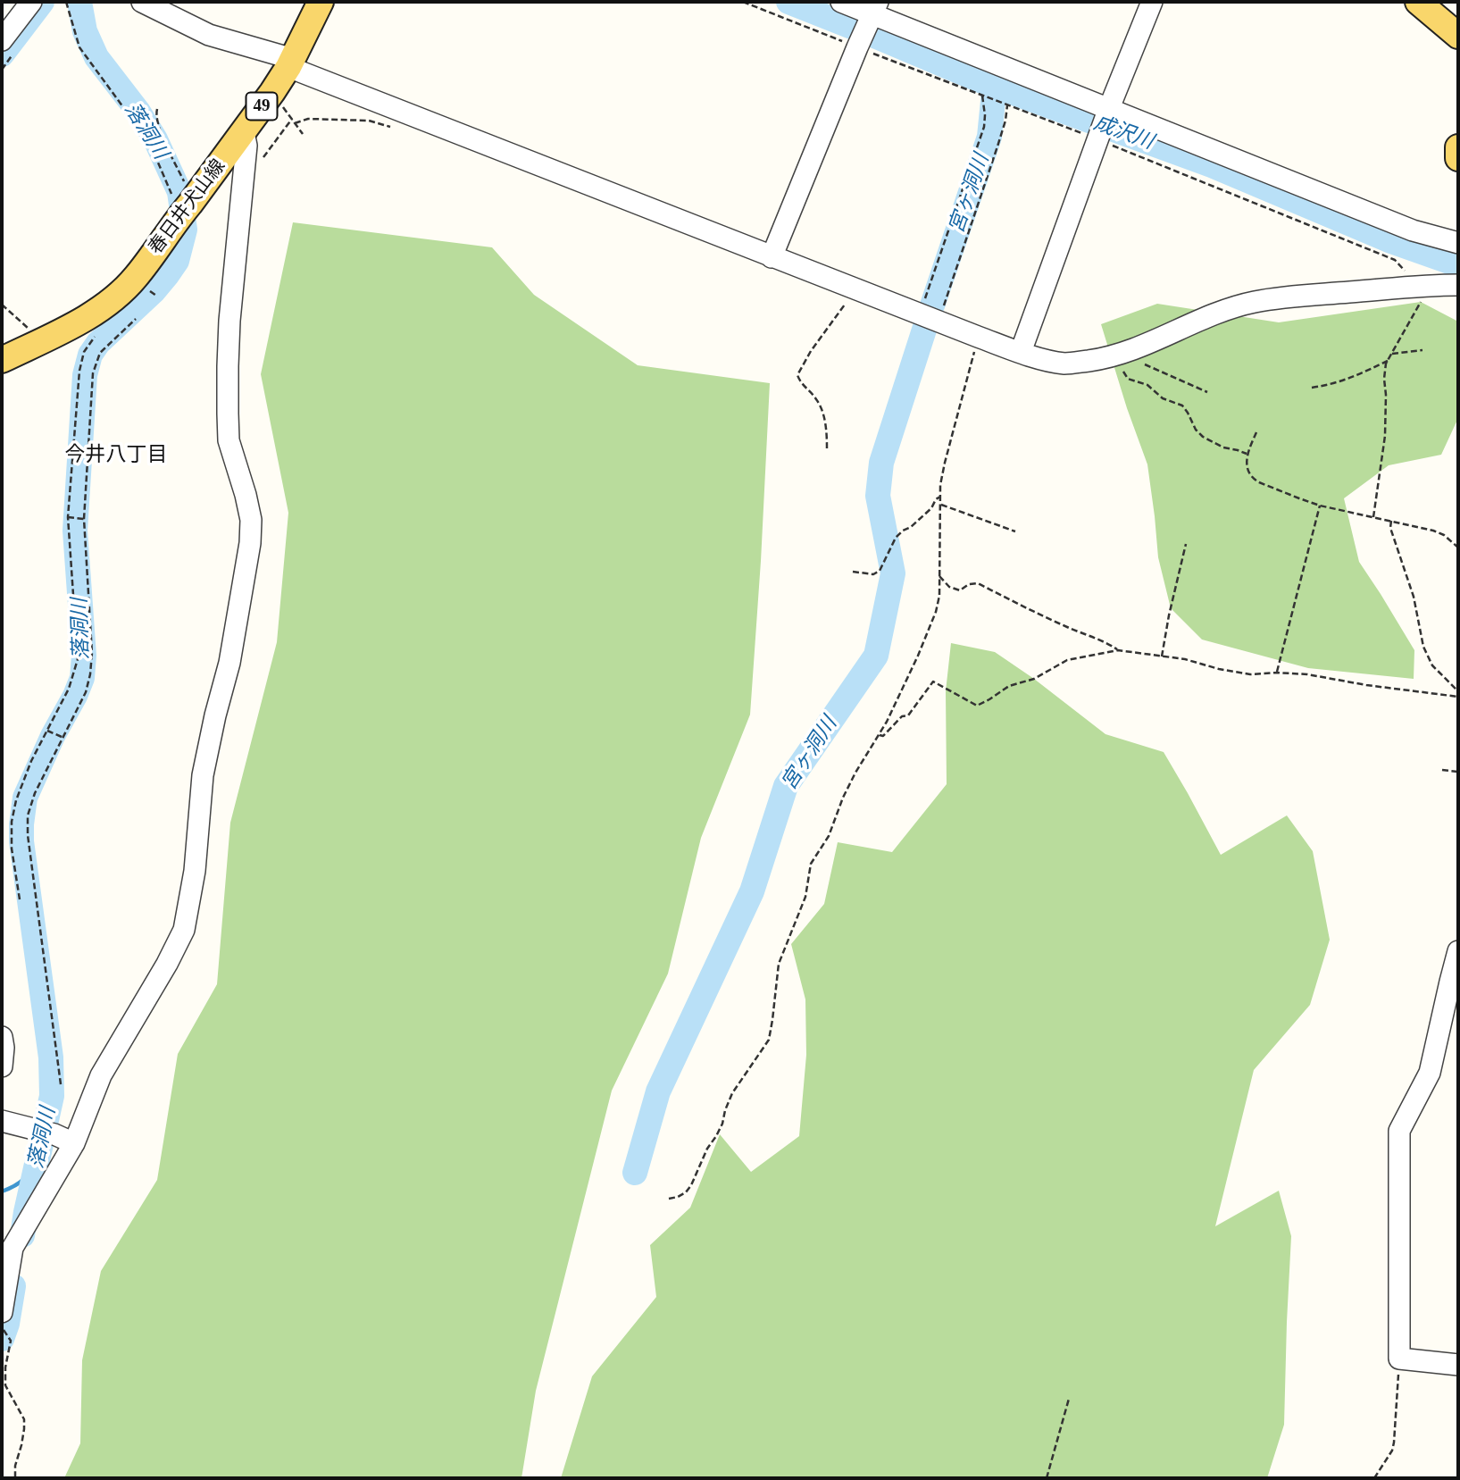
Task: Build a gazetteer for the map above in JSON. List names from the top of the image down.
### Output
{
  "streets": {
    "main road": ["49", "春日井犬山線"]
  },
  "districts": ["今井八丁目"],
  "water": ["落洞川", "成沢川", "宮ヶ洞川"]
}
